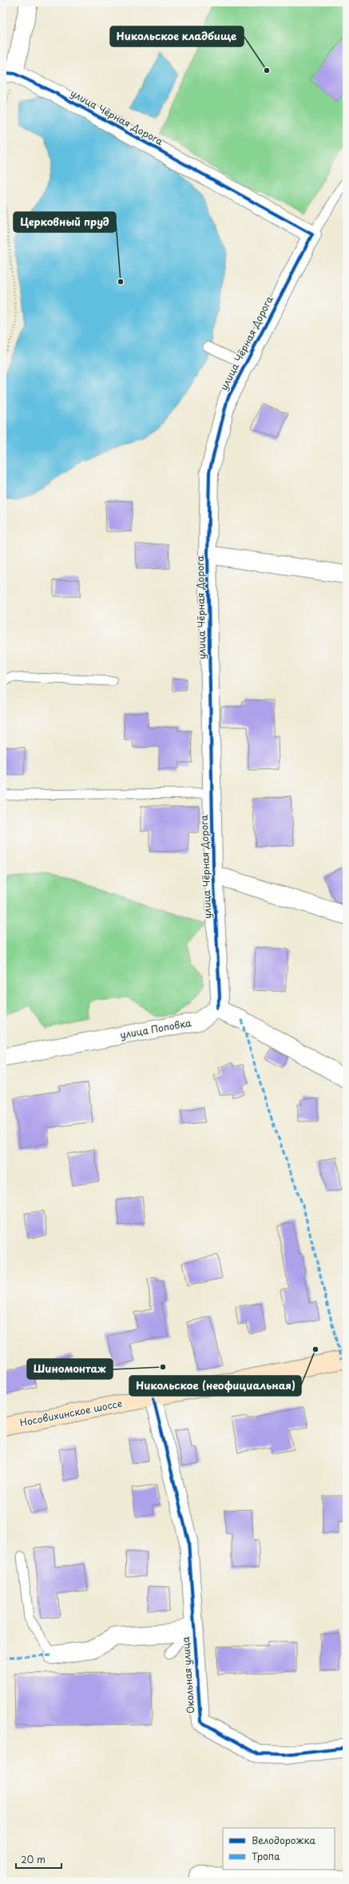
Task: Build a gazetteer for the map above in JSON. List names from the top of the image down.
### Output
{
  "streets": {
    "main road": ["Носовихинское шоссе"],
    "street": ["улица Чёрная Дорога", "улица Поповка", "Окольная улица"]
  },
  "crossings": [
    ["улица Чёрная Дорога", "улица Поповка"]
  ],
  "places": [
    "Никольское кладбище",
    "Церковный пруд",
    "Никольское (неофициальная)",
    "Шиномонтаж"
  ],
  "legend": ["Велодорожка", "Тропа"],
  "scale_bar": "20 m"
}
